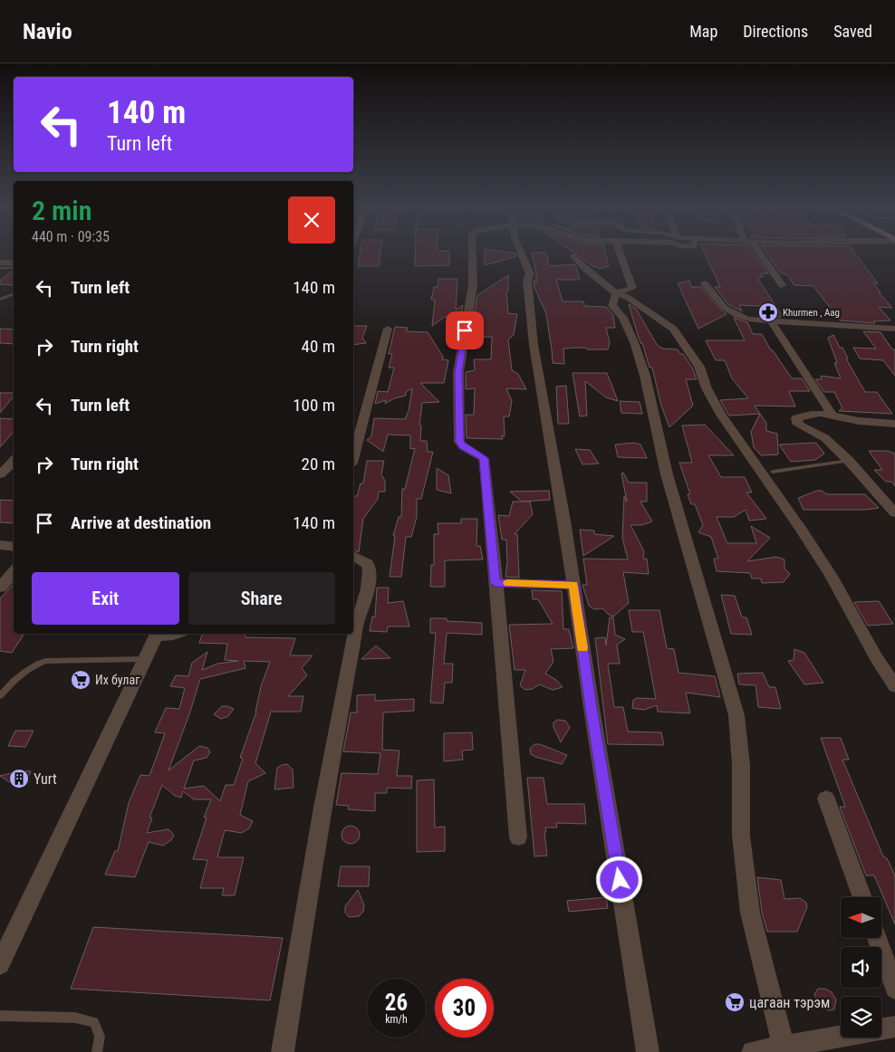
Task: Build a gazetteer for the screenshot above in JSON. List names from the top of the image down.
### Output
{
  "places": {
    "pharmacy": ["Khurmen , Aag"],
    "supermarket": ["Их булаг", "цагаан тэрэм"],
    "building": ["Yurt"]
  },
  "north": "left",
  "page": {
    "header": "Navio",
    "nav": ["Map", "Directions", "Saved"],
    "turn": ["140 m", "Turn left"],
    "heading": ["2 min", "440 m · 09:35"],
    "list": [
      {
        "name": "Turn left",
        "value": "140 m"
      },
      {
        "name": "Turn right",
        "value": "40 m"
      },
      {
        "name": "Turn left",
        "value": "100 m"
      },
      {
        "name": "Turn right",
        "value": "20 m"
      },
      {
        "name": "Arrive at destination",
        "value": "140 m"
      }
    ],
    "buttons": ["Exit", "Share"],
    "speed": "26 km/h",
    "limit": "30"
  }
}
